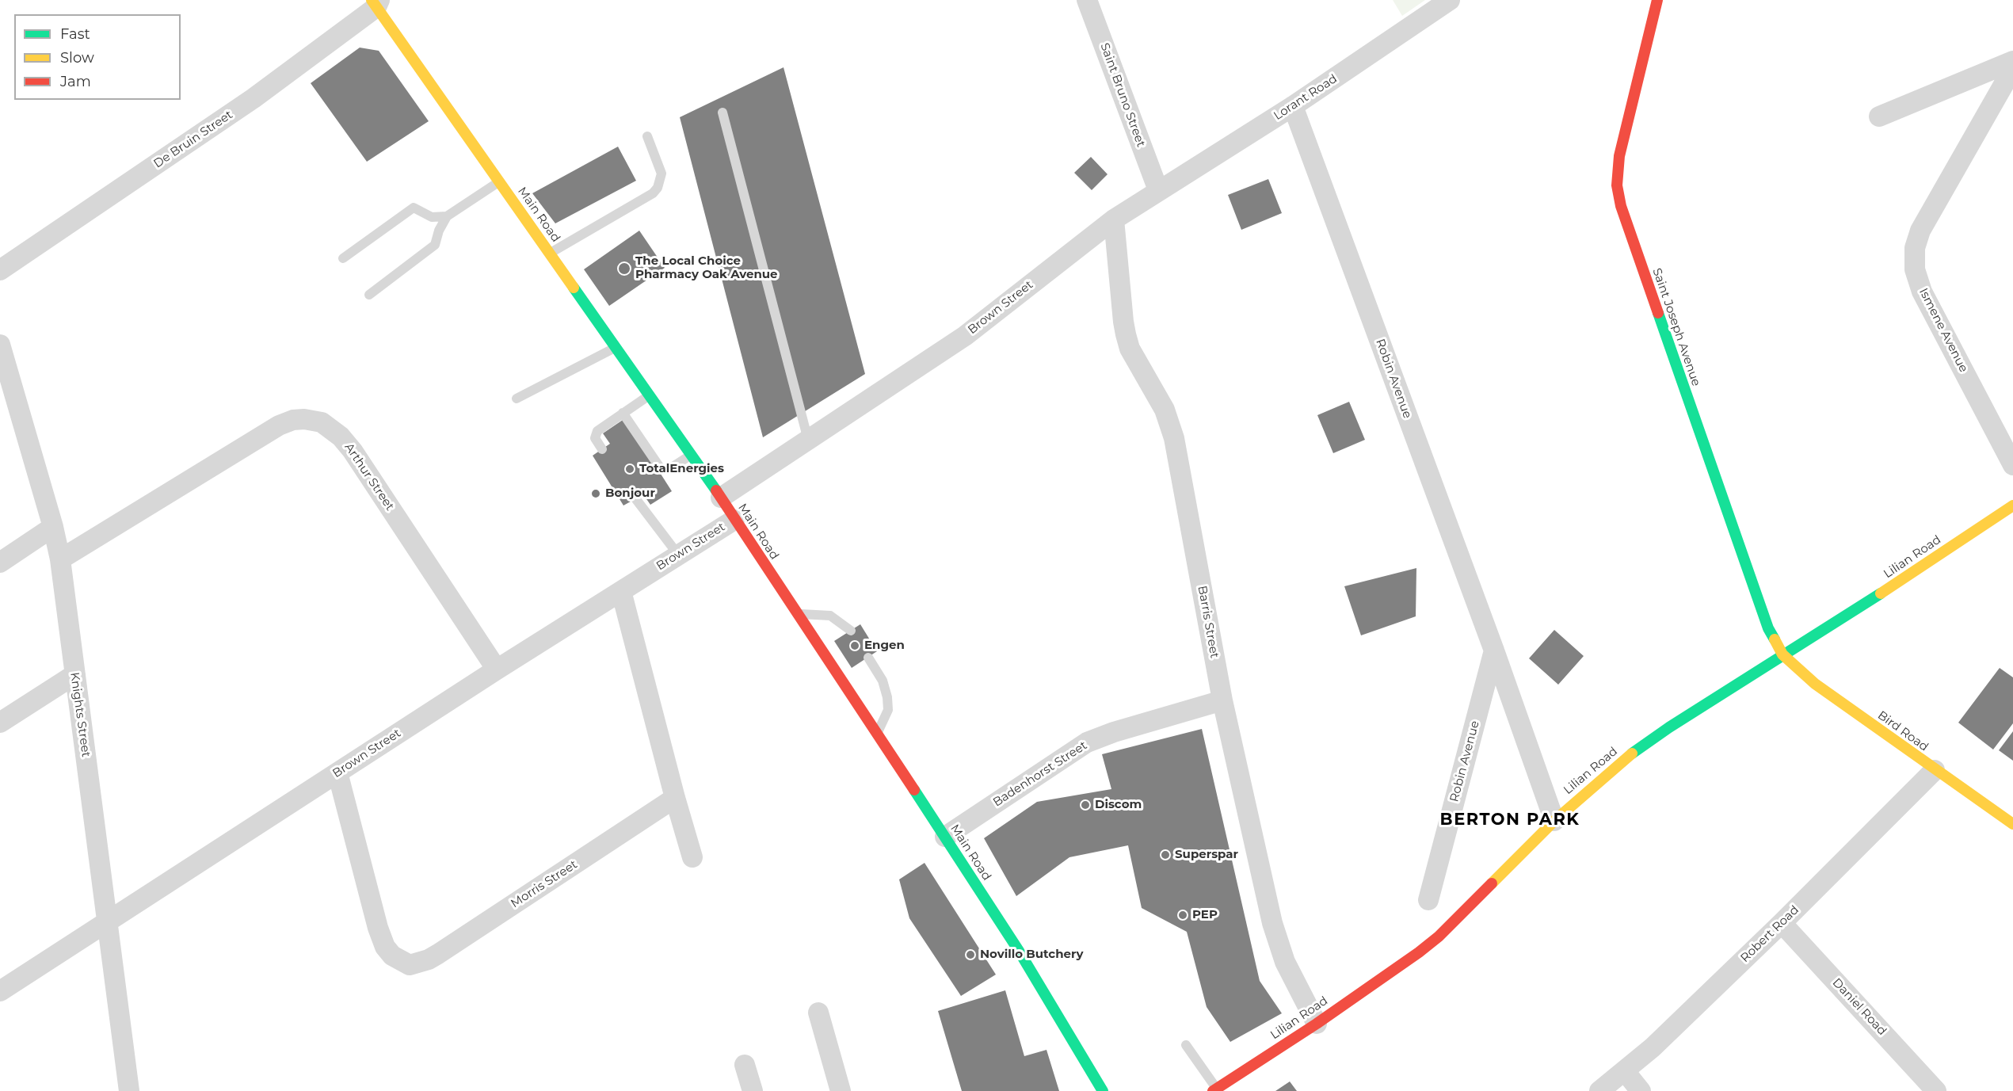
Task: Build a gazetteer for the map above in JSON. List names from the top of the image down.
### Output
{
  "streets": {
    "street": [
      "Saint Bruno Street",
      "Lorant Road",
      "De Bruin Street",
      "Main Road",
      "Brown Street",
      "Saint Joseph Avenue",
      "Ismene Avenue",
      "Robin Avenue",
      "Arthur Street",
      "Lilian Road",
      "Barris Street",
      "Knights Street",
      "Bird Road",
      "Badenhorst Street",
      "Morris Street",
      "Robert Road",
      "Daniel Road"
    ]
  },
  "crossings": [
    ["Saint Bruno Street", "Lorant Road"],
    ["Saint Bruno Street", "Brown Street"],
    ["Lorant Road", "Brown Street"],
    ["Lorant Road", "Robin Avenue"],
    ["De Bruin Street", "Main Road"],
    ["Main Road", "Brown Street"],
    ["Main Road", "Badenhorst Street"],
    ["Brown Street", "Arthur Street"],
    ["Brown Street", "Barris Street"],
    ["Brown Street", "Knights Street"],
    ["Brown Street", "Morris Street"],
    ["Saint Joseph Avenue", "Lilian Road"],
    ["Saint Joseph Avenue", "Bird Road"],
    ["Robin Avenue", "Lilian Road"],
    ["Arthur Street", "Knights Street"],
    ["Lilian Road", "Barris Street"],
    ["Lilian Road", "Bird Road"],
    ["Barris Street", "Badenhorst Street"],
    ["Bird Road", "Robert Road"],
    ["Robert Road", "Daniel Road"]
  ],
  "districts": ["BERTON PARK"],
  "places": [
    "The Local Choice Pharmacy Oak Avenue",
    "TotalEnergies",
    "Bonjour",
    "Engen",
    "Discom",
    "Superspar",
    "PEP",
    "Novillo Butchery"
  ],
  "legend": ["Fast", "Slow", "Jam"]
}
